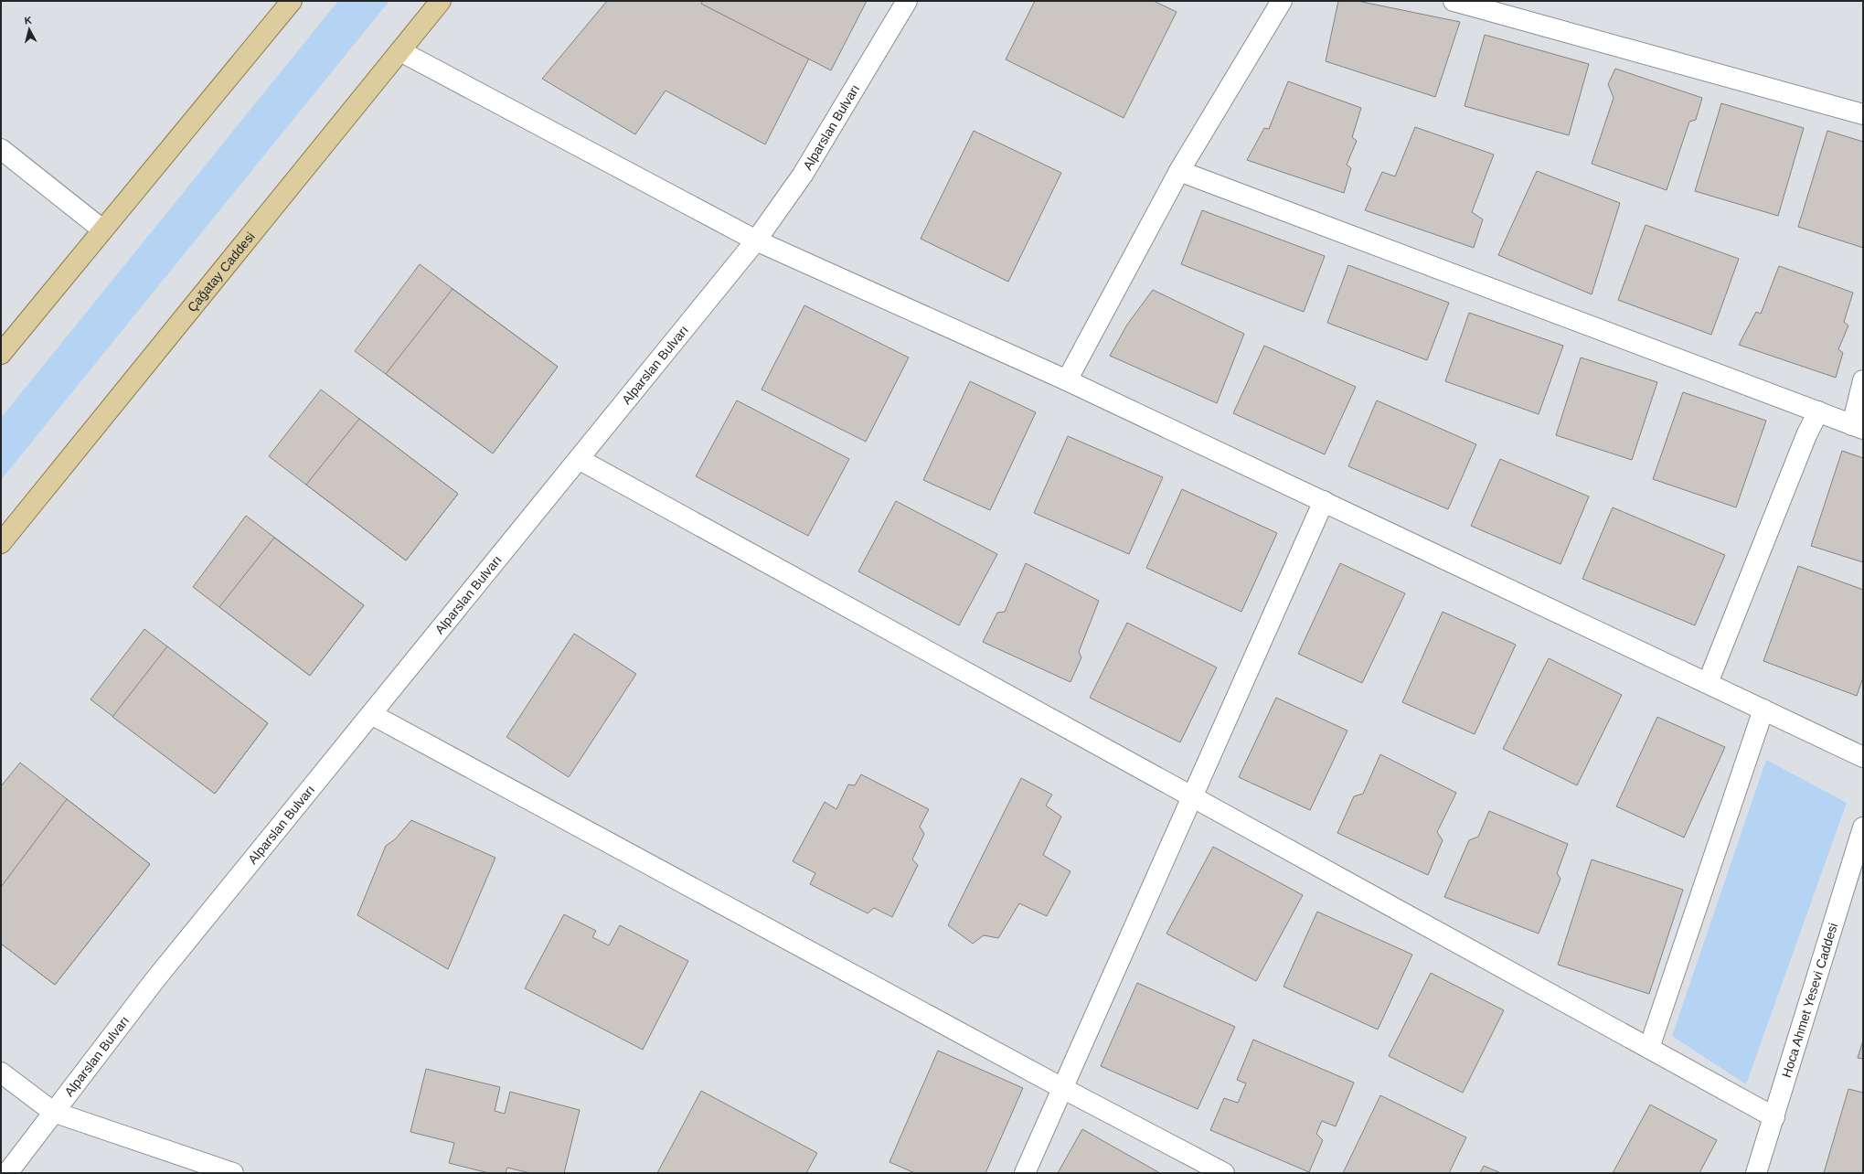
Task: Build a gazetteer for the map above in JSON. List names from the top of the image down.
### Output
{
  "streets": {
    "main road": ["Çağatay Caddesi"],
    "street": ["Alparslan Bulvarı", "Hoca Ahmet Yesevi Caddesi"]
  },
  "north": "top"
}
